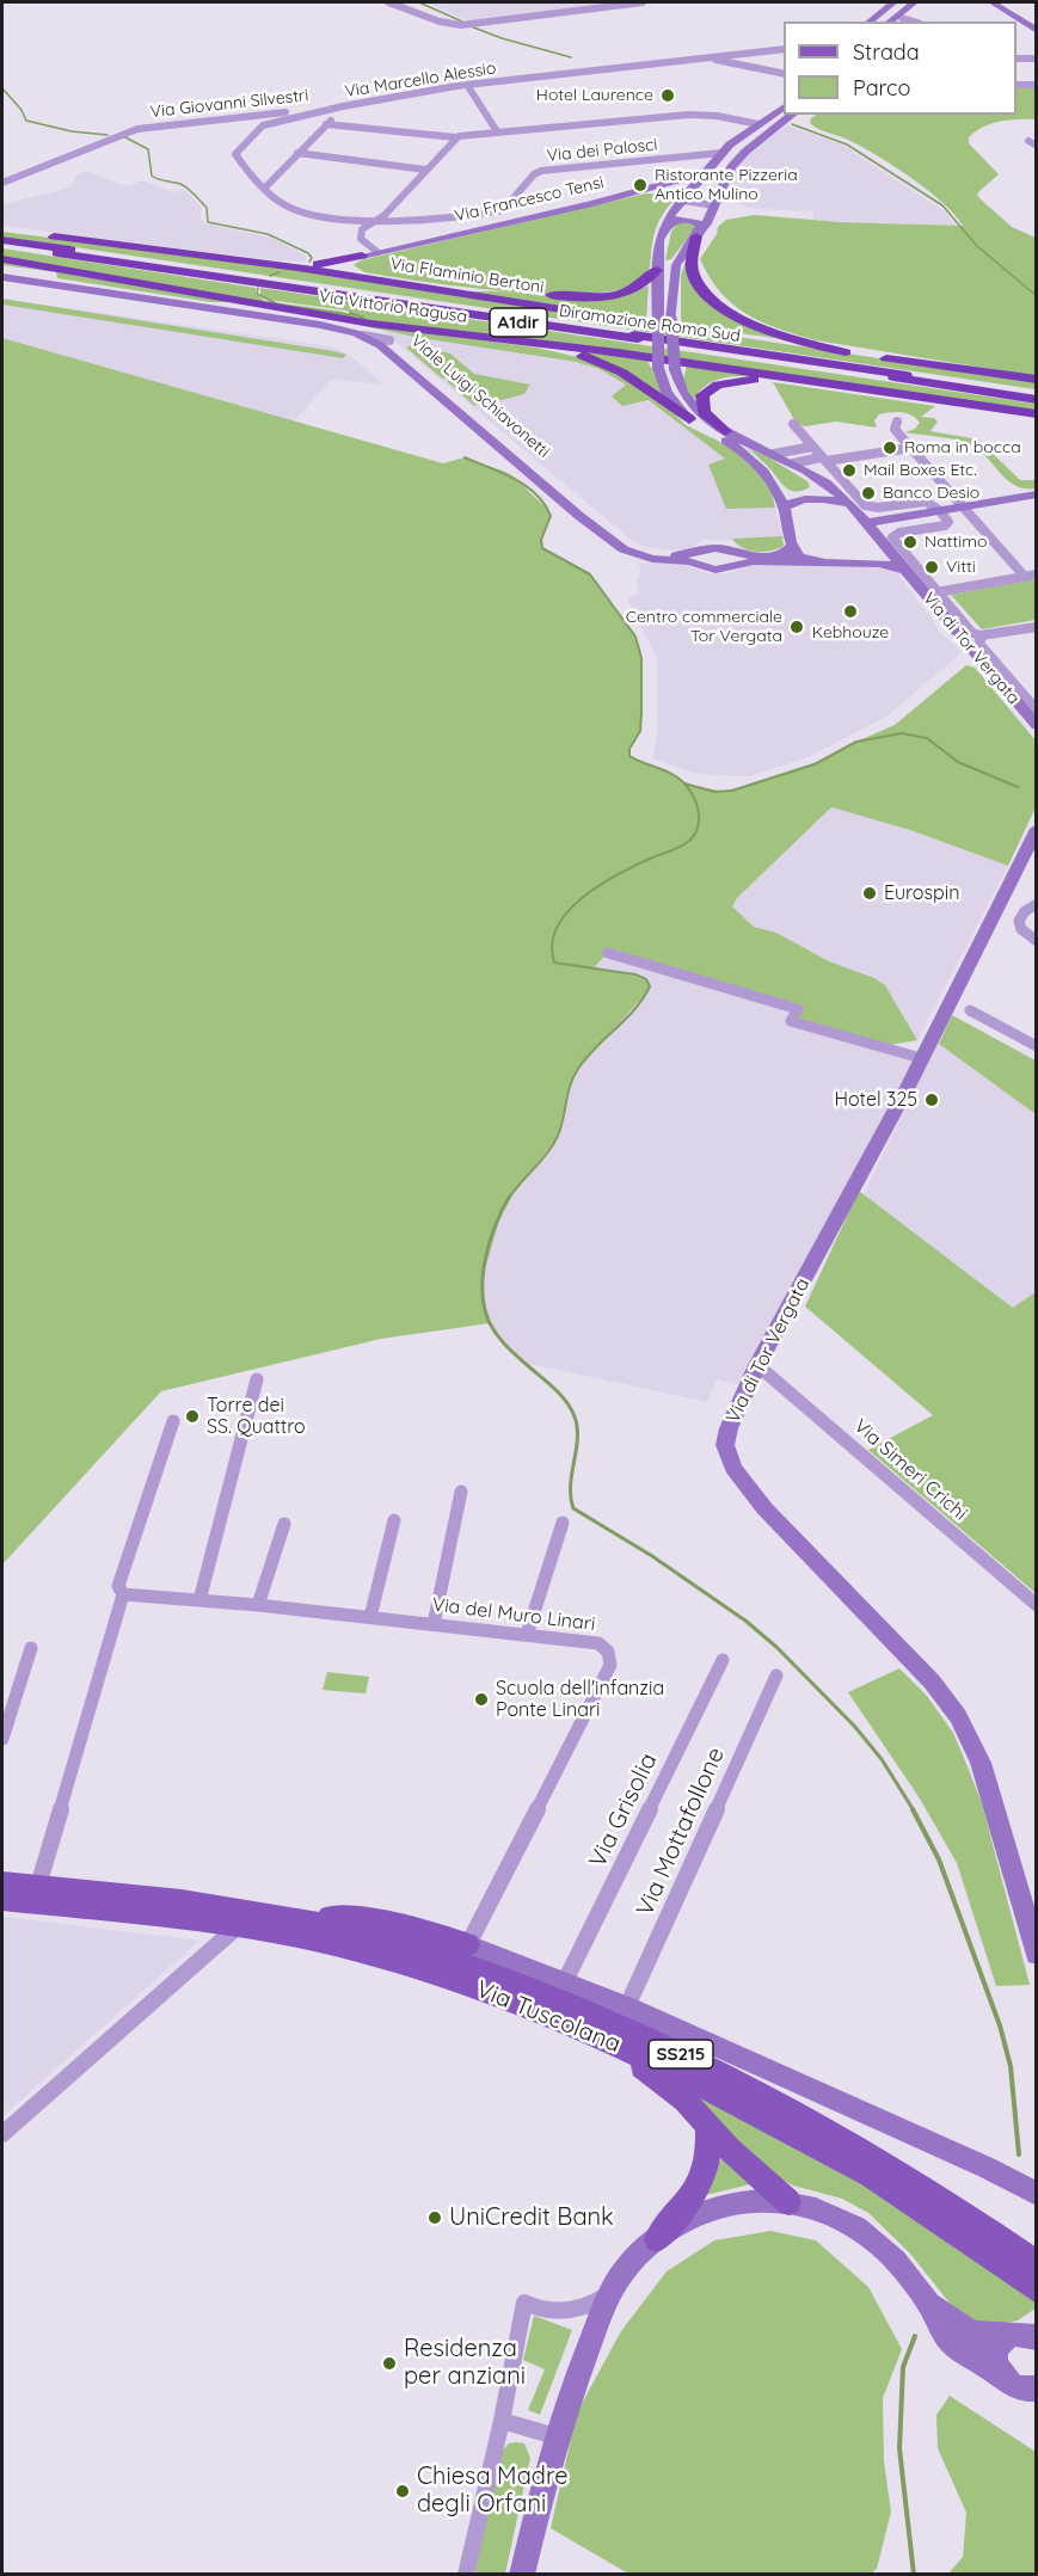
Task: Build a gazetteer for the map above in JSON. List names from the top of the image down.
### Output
{
  "streets": {
    "highway": [
      "Via Flaminio Bertoni",
      "Via Vittorio Ragusa",
      "A1dir",
      "Diramazione Roma Sud"
    ],
    "main road": [
      "Via Francesco Tensi",
      "Viale Luigi Schiavonetti",
      "Via di Tor Vergata",
      "Via Tuscolana",
      "SS215"
    ],
    "street": [
      "Via Marcello Alessio",
      "Via Giovanni Silvestri",
      "Via dei Palosci",
      "Via Simeri Crichi",
      "Via del Muro Linari",
      "Via Grisolia",
      "Via Mottafollone"
    ]
  },
  "crossings": [
    ["Via Marcello Alessio", "Via Giovanni Silvestri"],
    ["Via Marcello Alessio", "Via dei Palosci"],
    ["Via di Tor Vergata", "Via Simeri Crichi"],
    ["Via del Muro Linari", "Via Tuscolana"],
    ["Via Grisolia", "Via Tuscolana"],
    ["Via Mottafollone", "Via Tuscolana"]
  ],
  "places": [
    "Hotel Laurence",
    "Ristorante Pizzeria Antico Mulino",
    "Roma in bocca",
    "Mail Boxes Etc.",
    "Banco Desio",
    "Nattimo",
    "Vitti",
    "Kebhouze",
    "Centro commerciale Tor Vergata",
    "Eurospin",
    "Hotel 325",
    "Torre dei SS. Quattro",
    "Scuola dell'infanzia Ponte Linari",
    "UniCredit Bank",
    "Residenza per anziani",
    "Chiesa Madre degli Orfani"
  ],
  "legend": ["Strada", "Parco"]
}
